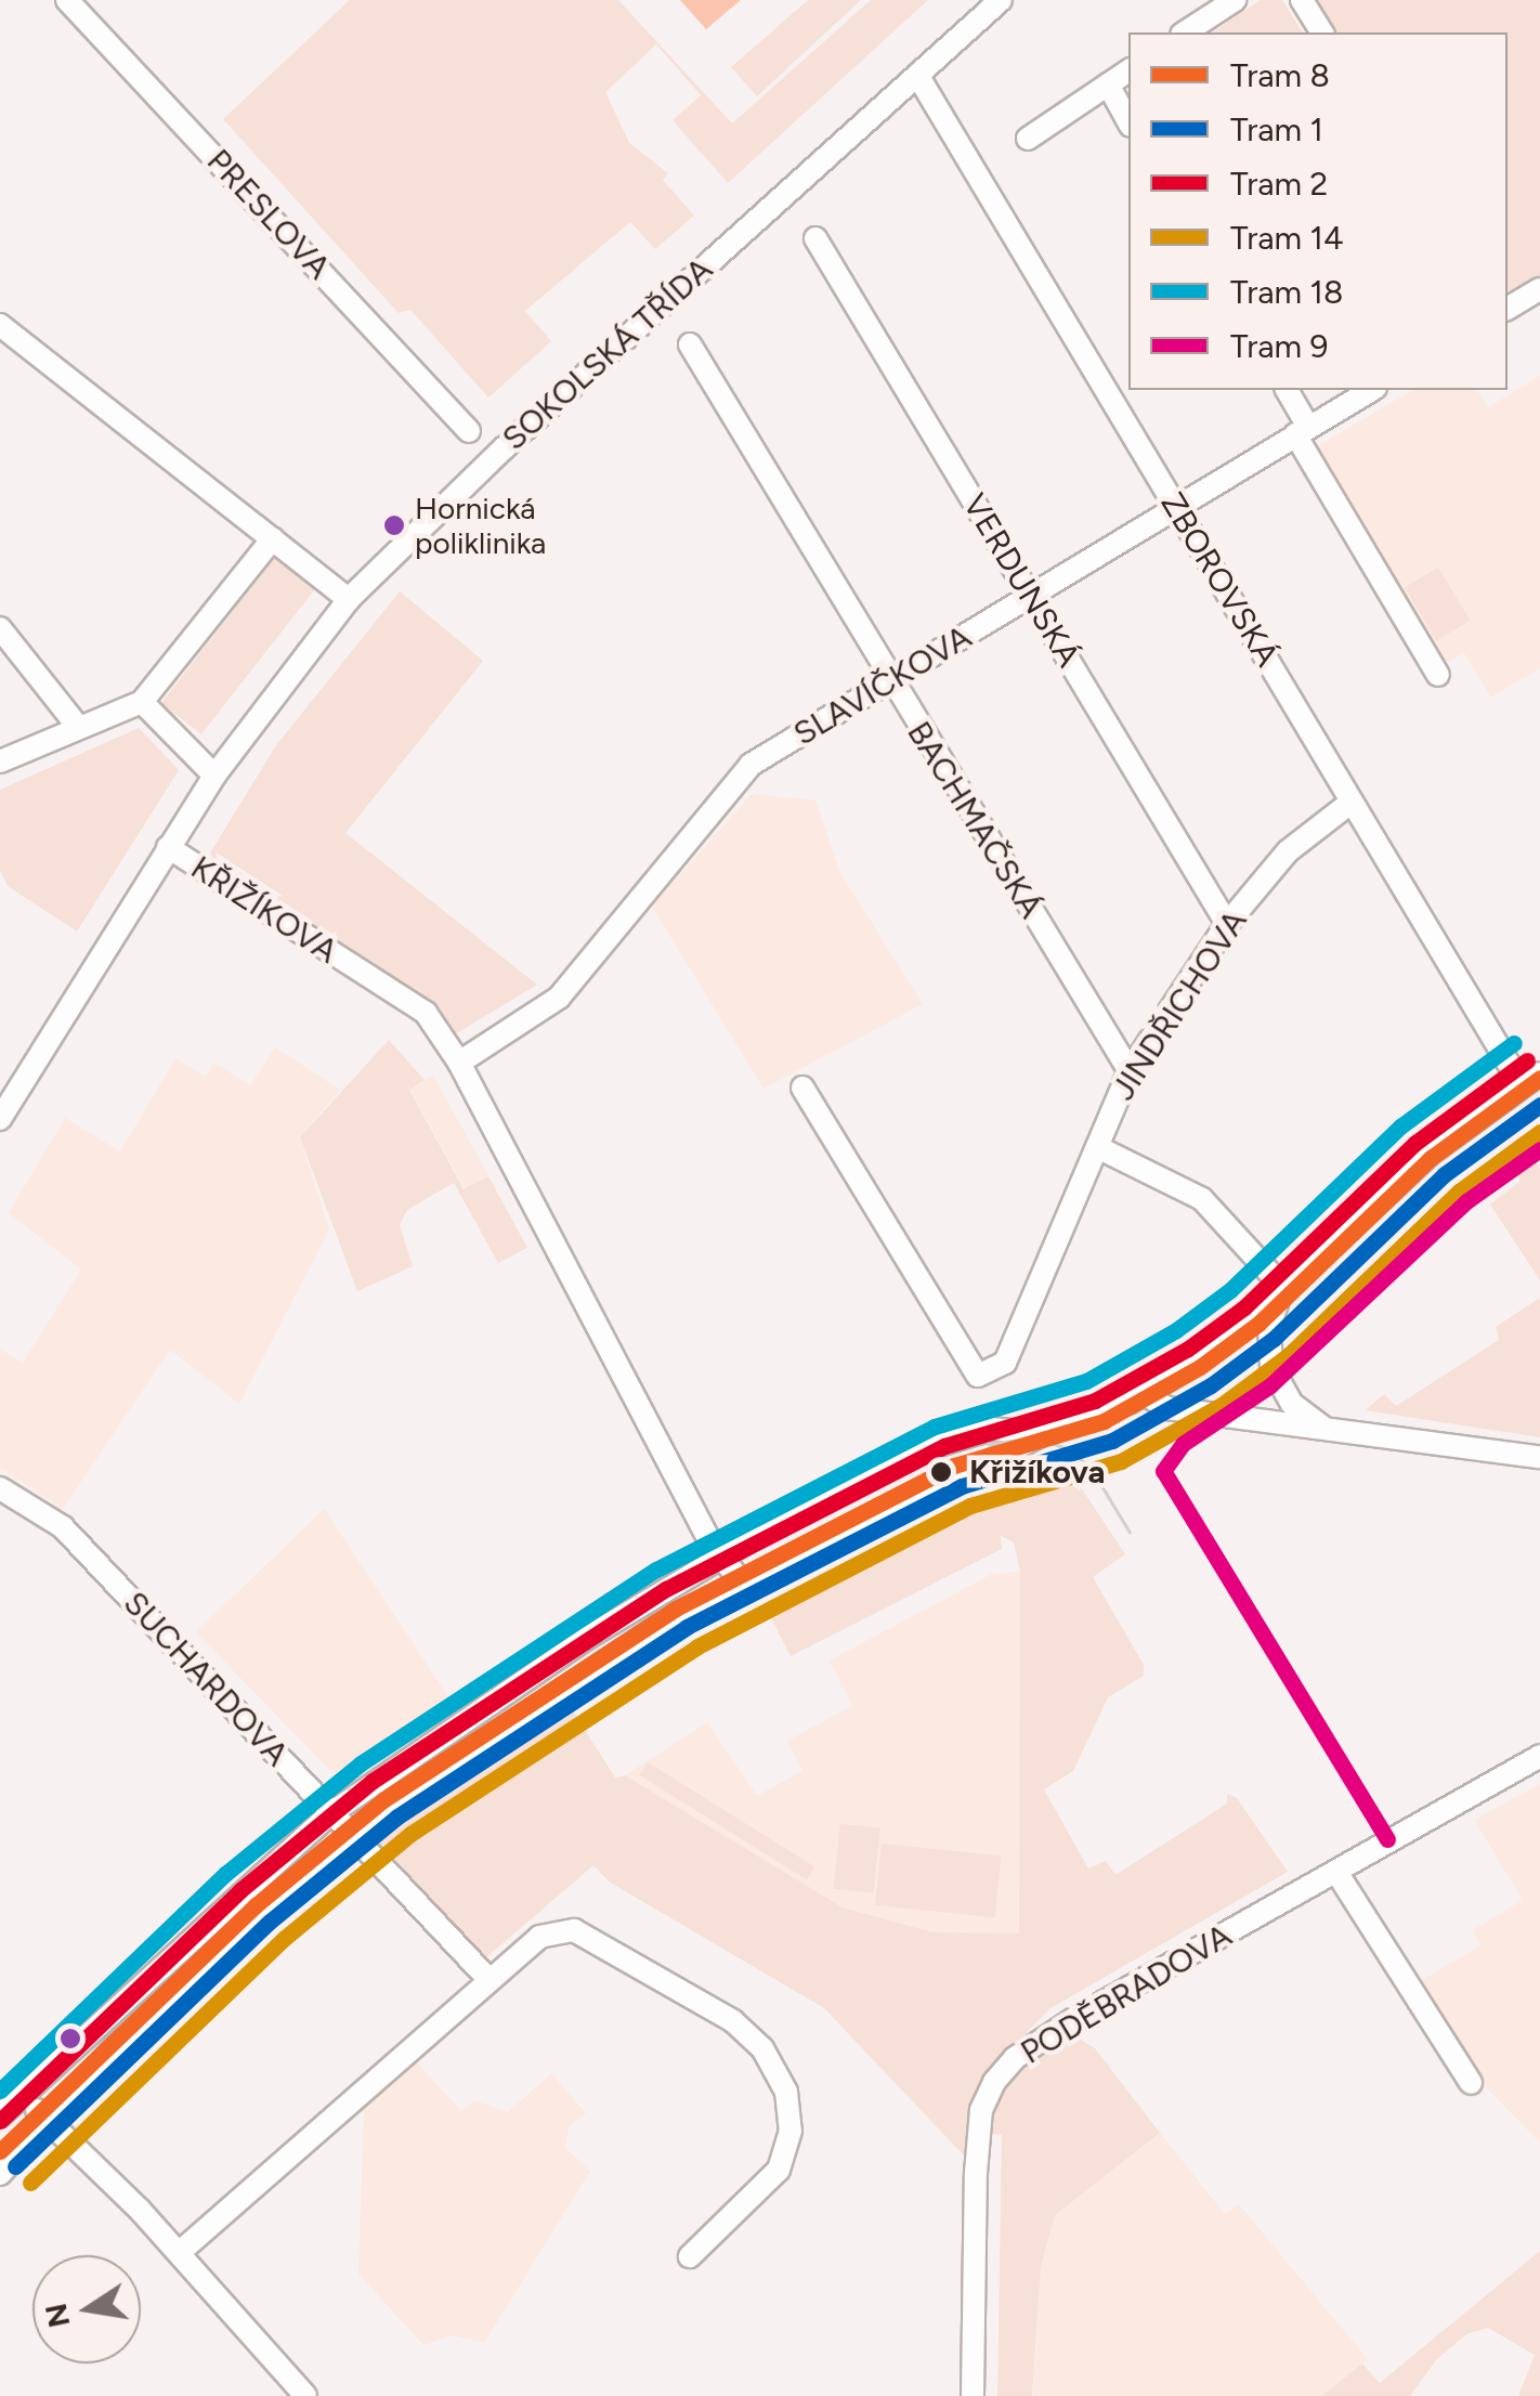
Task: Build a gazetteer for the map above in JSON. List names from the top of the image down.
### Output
{
  "streets": {
    "street": [
      "PRESLOVA",
      "SOKOLSKÁ TŘÍDA",
      "ZBOROVSKÁ",
      "VERDUNSKÁ",
      "SLAVÍČKOVA",
      "BACHMAČSKÁ",
      "KŘIŽÍKOVA",
      "JINDŘICHOVA",
      "SUCHARDOVA",
      "PODĚBRADOVA"
    ]
  },
  "crossings": [
    ["SOKOLSKÁ TŘÍDA", "ZBOROVSKÁ"],
    ["SOKOLSKÁ TŘÍDA", "KŘIŽÍKOVA"],
    ["ZBOROVSKÁ", "SLAVÍČKOVA"],
    ["ZBOROVSKÁ", "JINDŘICHOVA"],
    ["VERDUNSKÁ", "SLAVÍČKOVA"],
    ["VERDUNSKÁ", "JINDŘICHOVA"],
    ["SLAVÍČKOVA", "BACHMAČSKÁ"],
    ["SLAVÍČKOVA", "KŘIŽÍKOVA"],
    ["BACHMAČSKÁ", "JINDŘICHOVA"]
  ],
  "places": ["Hornická poliklinika", "Křižíkova"],
  "lines": [
    "tram line 18",
    "tram line 2",
    "tram line 8",
    "tram line 1",
    "tram line 14",
    "tram line 9"
  ],
  "legend": [
    "Tram 8",
    "Tram 1",
    "Tram 2",
    "Tram 14",
    "Tram 18",
    "Tram 9"
  ],
  "north": "left"
}
